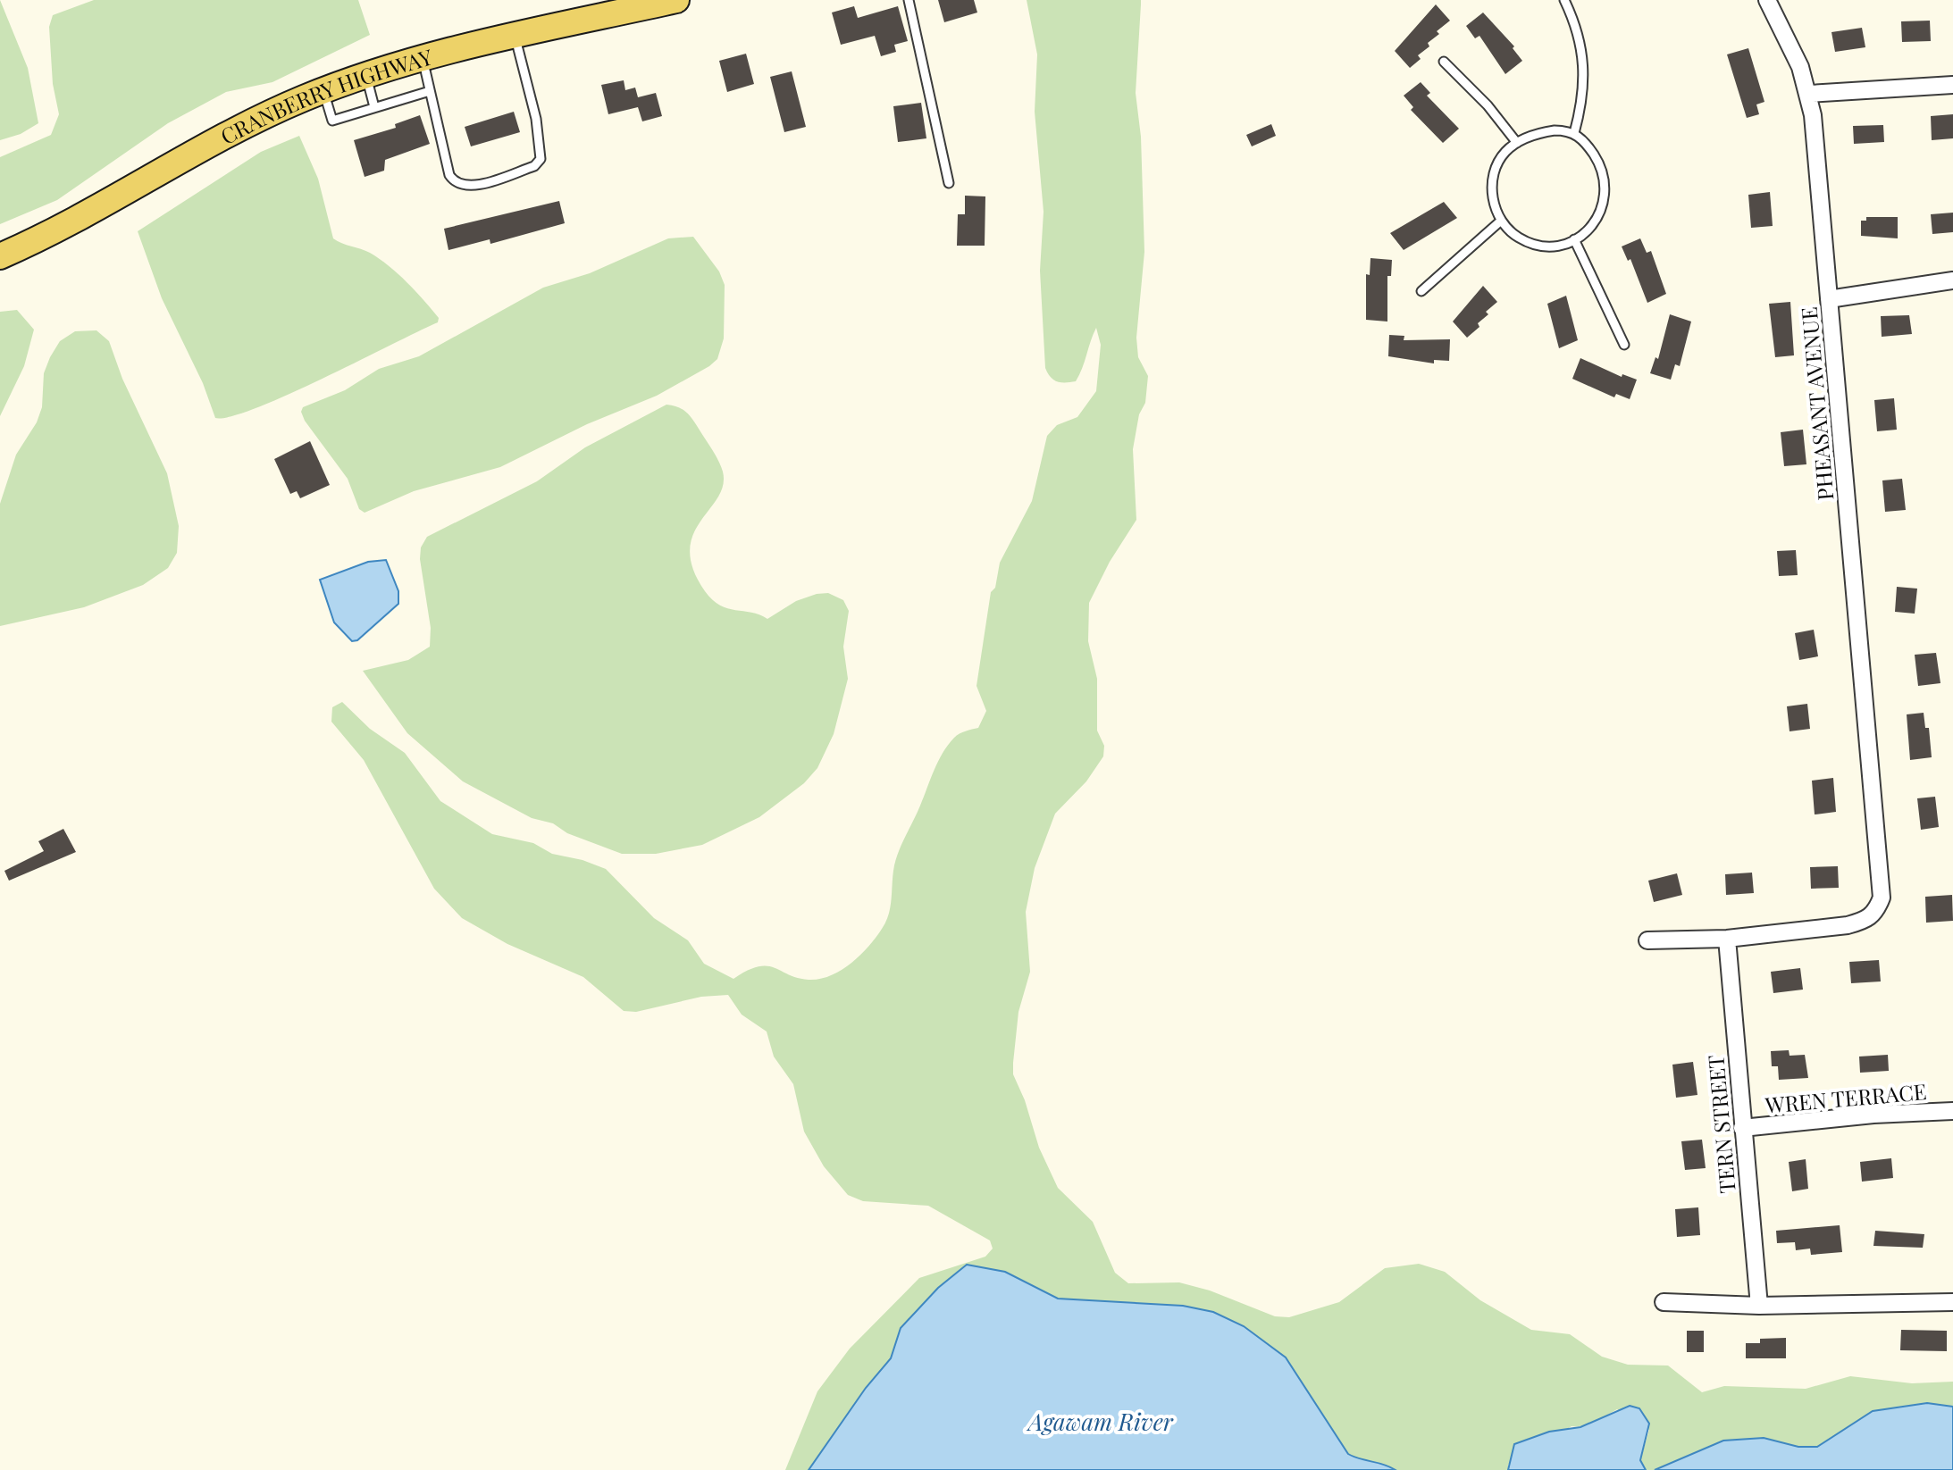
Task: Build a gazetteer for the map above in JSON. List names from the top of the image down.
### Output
{
  "streets": {
    "main road": ["CRANBERRY HIGHWAY"],
    "street": ["PHEASANT AVENUE", "WREN TERRACE", "TERN STREET"]
  },
  "crossings": [
    ["PHEASANT AVENUE", "TERN STREET"],
    ["WREN TERRACE", "TERN STREET"]
  ],
  "water": ["Agawam River"]
}
